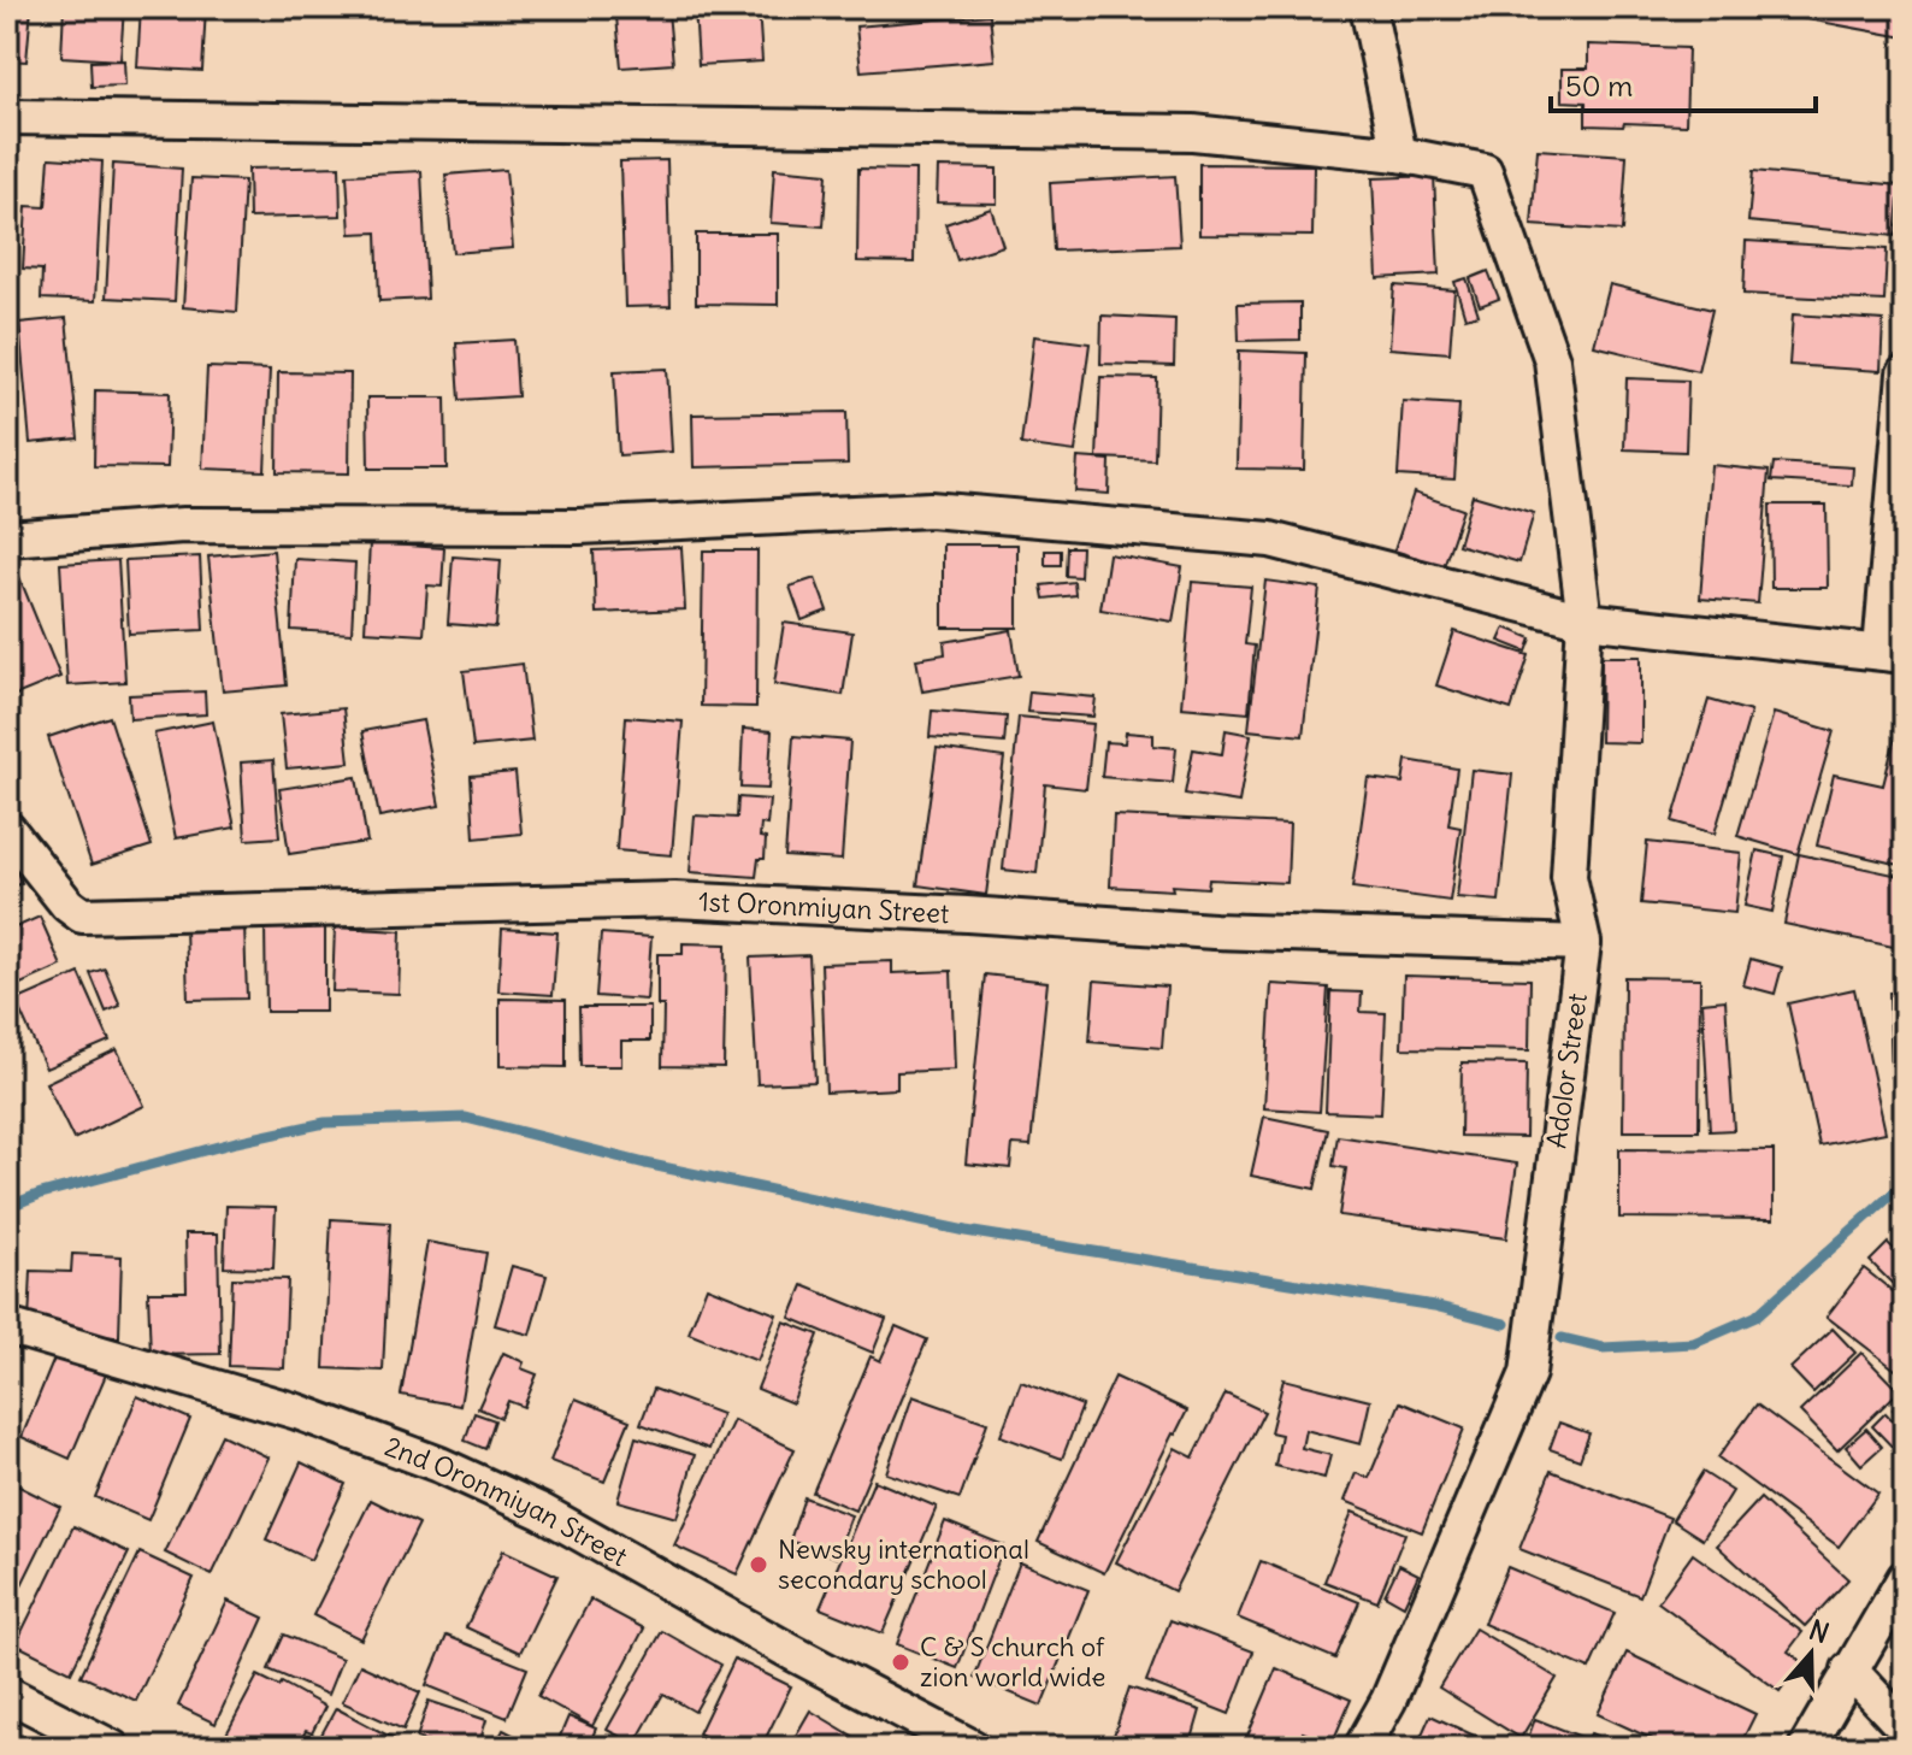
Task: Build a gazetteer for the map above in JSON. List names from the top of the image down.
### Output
{
  "streets": {
    "street": ["1st Oronmiyan Street", "Adolor Street", "2nd Oronmiyan Street"]
  },
  "crossings": [
    ["1st Oronmiyan Street", "Adolor Street"]
  ],
  "places": ["Newsky international secondary school", "C & S church of zion world wide"],
  "scale_bar": "50 m",
  "north": "top"
}
